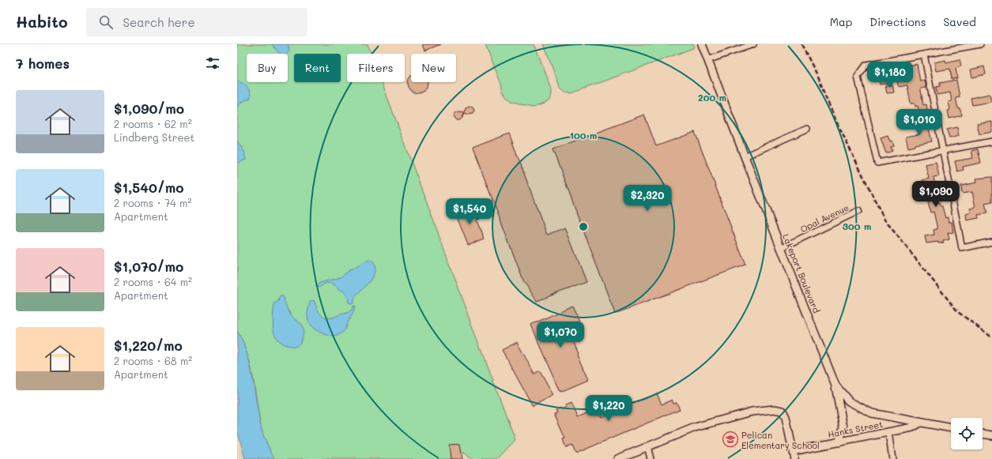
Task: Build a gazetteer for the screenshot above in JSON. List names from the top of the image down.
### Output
{
  "streets": {
    "street": ["Opal Avenue", "Lakeport Boulevard", "Hanks Street"]
  },
  "crossings": [
    ["Opal Avenue", "Lakeport Boulevard"],
    ["Lakeport Boulevard", "Hanks Street"]
  ],
  "places": {
    "school or university": ["Pelican Elementary School"]
  },
  "page": {
    "header": "Habito",
    "search": "Search here",
    "nav": ["Map", "Directions", "Saved"],
    "heading": "7 homes",
    "chip": [
      "Buy",
      "Rent",
      "Filters",
      "New"
    ],
    "price": [
      "$1,180",
      "$1,010",
      "$1,090",
      "$2,320",
      "$1,540",
      "$1,070",
      "$1,220"
    ],
    "list": [
      {
        "name": "$1,090/mo",
        "note": "2 rooms · 62 m² · Lindberg Street"
      },
      {
        "name": "$1,540/mo",
        "note": "2 rooms · 74 m² · Apartment"
      },
      {
        "name": "$1,070/mo",
        "note": "2 rooms · 64 m² · Apartment"
      },
      {
        "name": "$1,220/mo",
        "note": "2 rooms · 68 m² · Apartment"
      }
    ]
  },
  "rings": ["200 m", "100 m", "300 m"]
}
